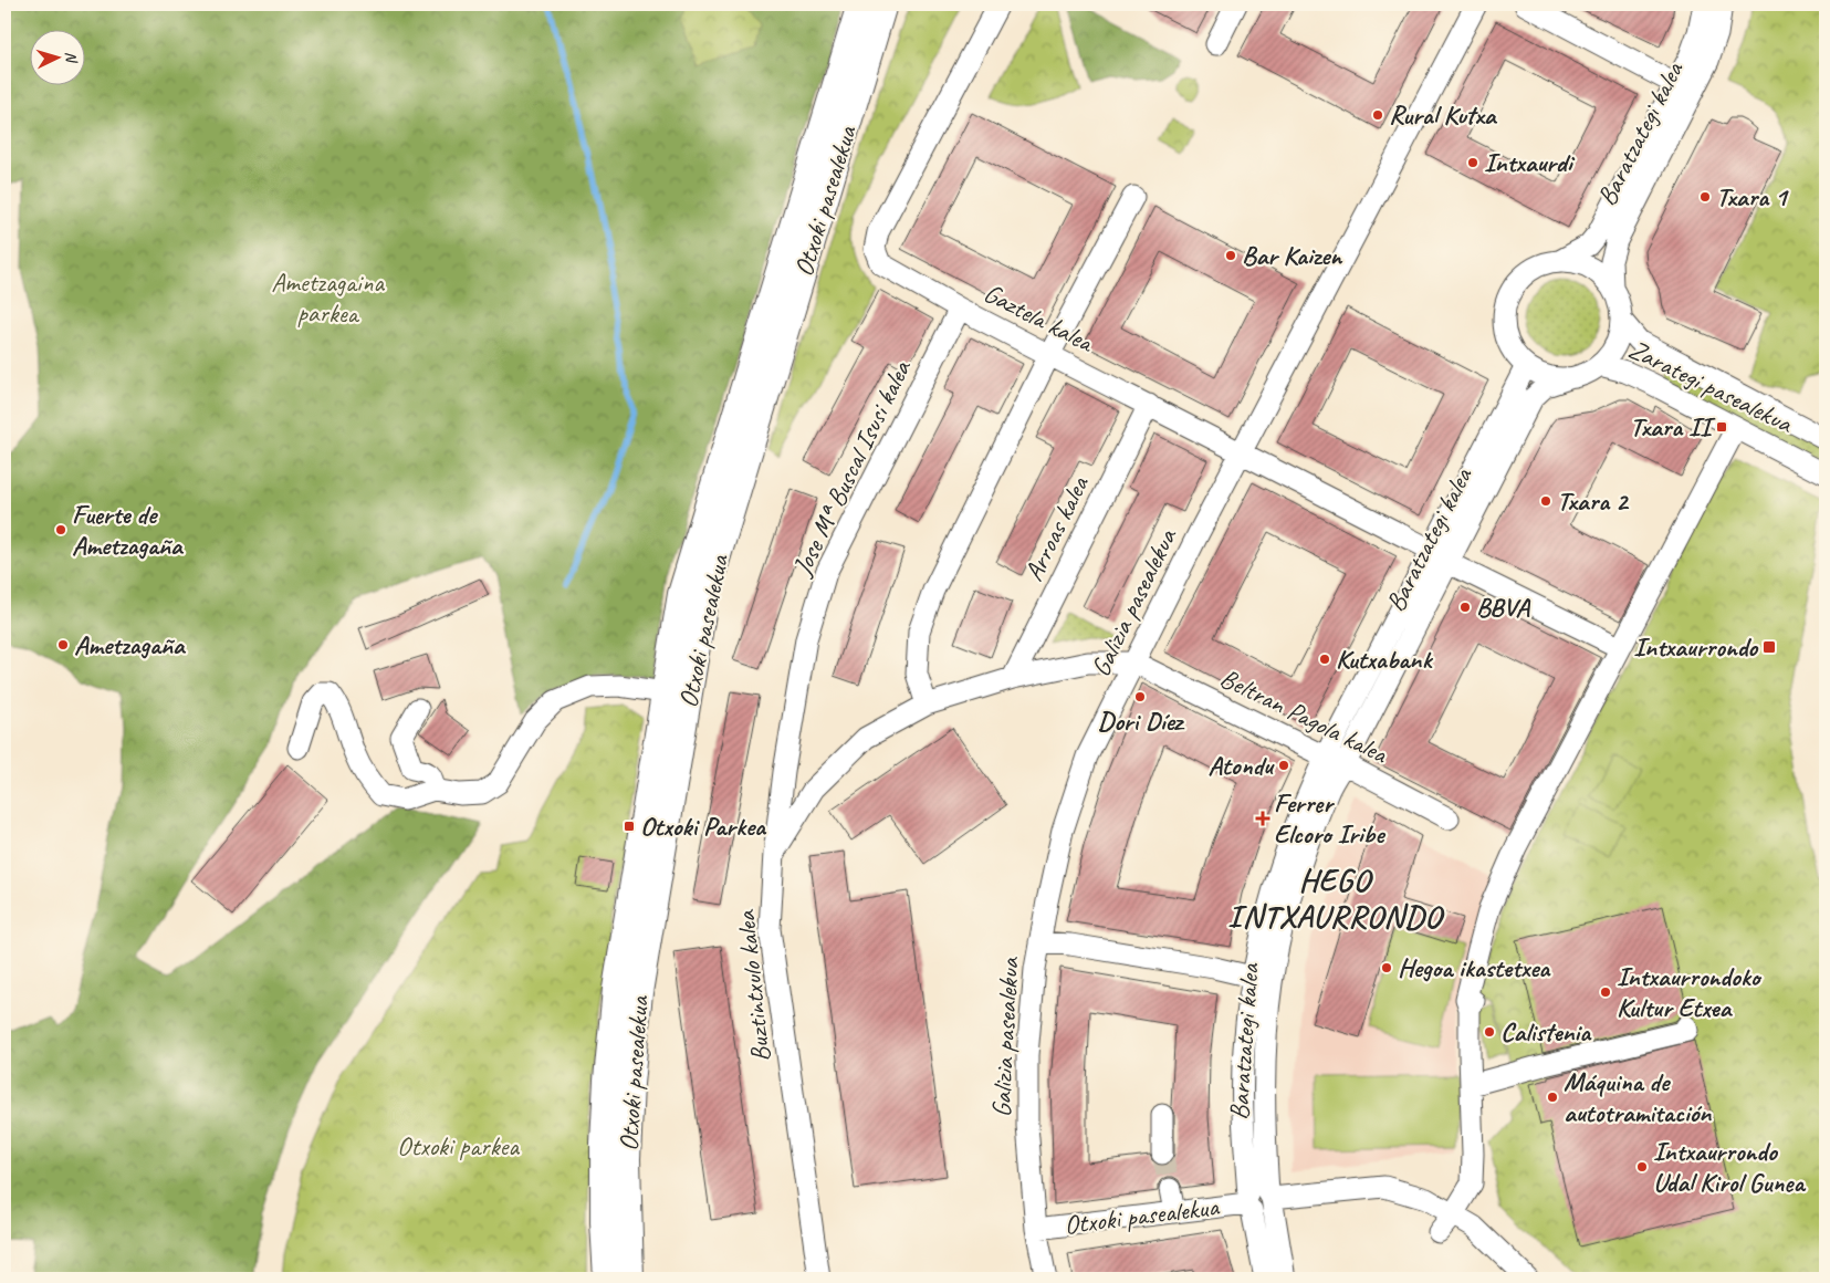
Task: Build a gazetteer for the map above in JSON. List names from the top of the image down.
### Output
{
  "streets": {
    "main road": ["Otxoki pasealekua"],
    "street": [
      "Baratzategi kalea",
      "Gaztela kalea",
      "Zarategi pasealekua",
      "Jose Mª Buscal Isusi kalea",
      "Arroas kalea",
      "Galizia pasealekua",
      "Beltran Pagola kalea",
      "Buztintxulo kalea"
    ]
  },
  "crossings": [
    ["Baratzategi kalea", "Otxoki pasealekua"],
    ["Baratzategi kalea", "Gaztela kalea"],
    ["Baratzategi kalea", "Zarategi pasealekua"],
    ["Baratzategi kalea", "Beltran Pagola kalea"],
    ["Otxoki pasealekua", "Galizia pasealekua"],
    ["Gaztela kalea", "Jose Mª Buscal Isusi kalea"],
    ["Gaztela kalea", "Arroas kalea"],
    ["Gaztela kalea", "Galizia pasealekua"],
    ["Jose Mª Buscal Isusi kalea", "Buztintxulo kalea"],
    ["Arroas kalea", "Buztintxulo kalea"],
    ["Galizia pasealekua", "Beltran Pagola kalea"],
    ["Galizia pasealekua", "Buztintxulo kalea"],
    ["Beltran Pagola kalea", "Buztintxulo kalea"]
  ],
  "districts": ["HEGO INTXAURRONDO"],
  "parks": ["Ametzagaina parkea", "Otxoki parkea"],
  "places": {
    "other": [
      "Rural Kutxa",
      "Intxaurdi",
      "Txara 1",
      "Bar Kaizen",
      "Txara 2",
      "Fuerte de Ametzagaña",
      "BBVA",
      "Ametzagaña",
      "Kutxabank",
      "Dori Díez",
      "Atondu",
      "Hegoa ikastetxea",
      "Intxaurrondoko Kultur Etxea",
      "Calistenia",
      "Máquina de autotramitación",
      "Intxaurrondo Udal Kirol Gunea"
    ],
    "transit": ["Txara II", "Intxaurrondo", "Otxoki Parkea"],
    "health": ["Ferrer Elcoro Iribe"]
  },
  "north": "right"
}
